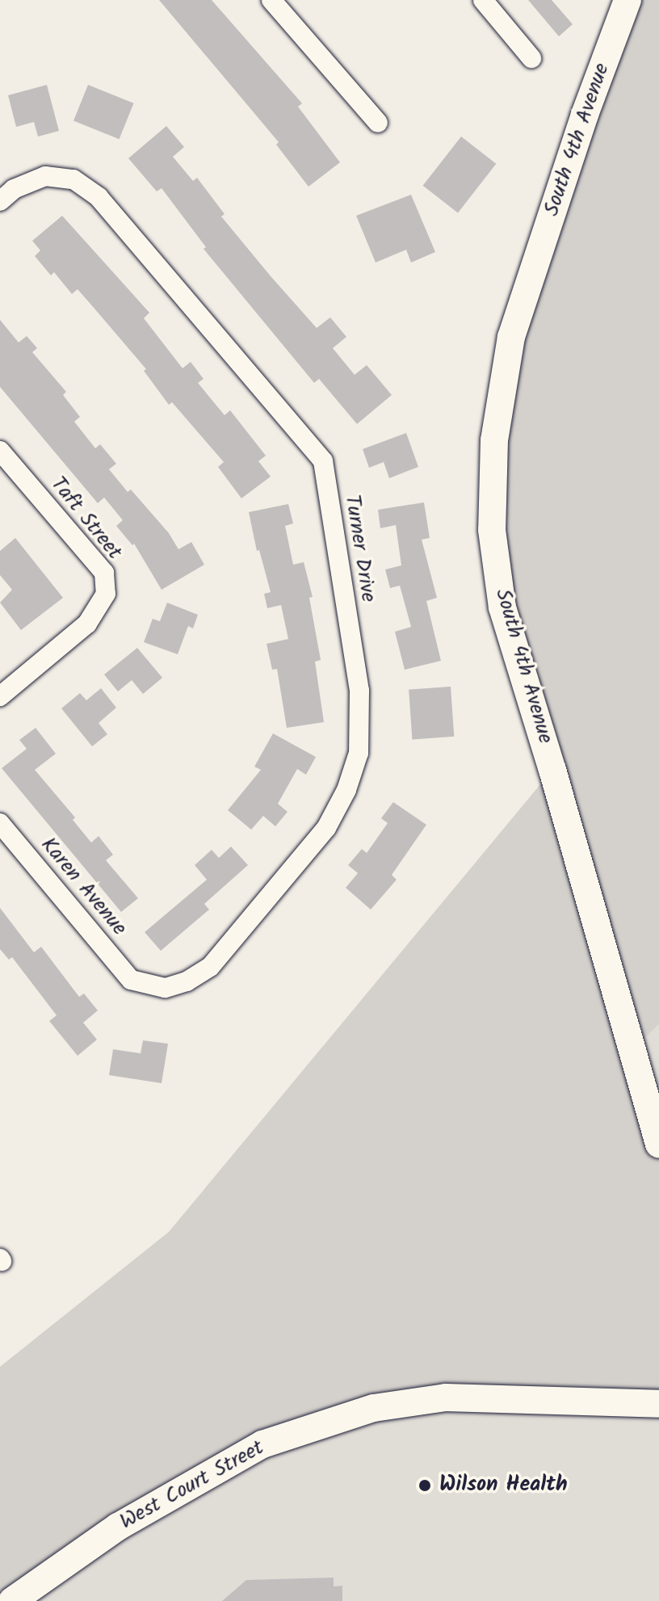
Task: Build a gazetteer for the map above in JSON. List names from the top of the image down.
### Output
{
  "streets": {
    "street": [
      "South 4th Avenue",
      "Taft Street",
      "Turner Drive",
      "Karen Avenue",
      "West Court Street"
    ]
  },
  "crossings": [
    ["Turner Drive", "Karen Avenue"]
  ],
  "places": ["Wilson Health"]
}
